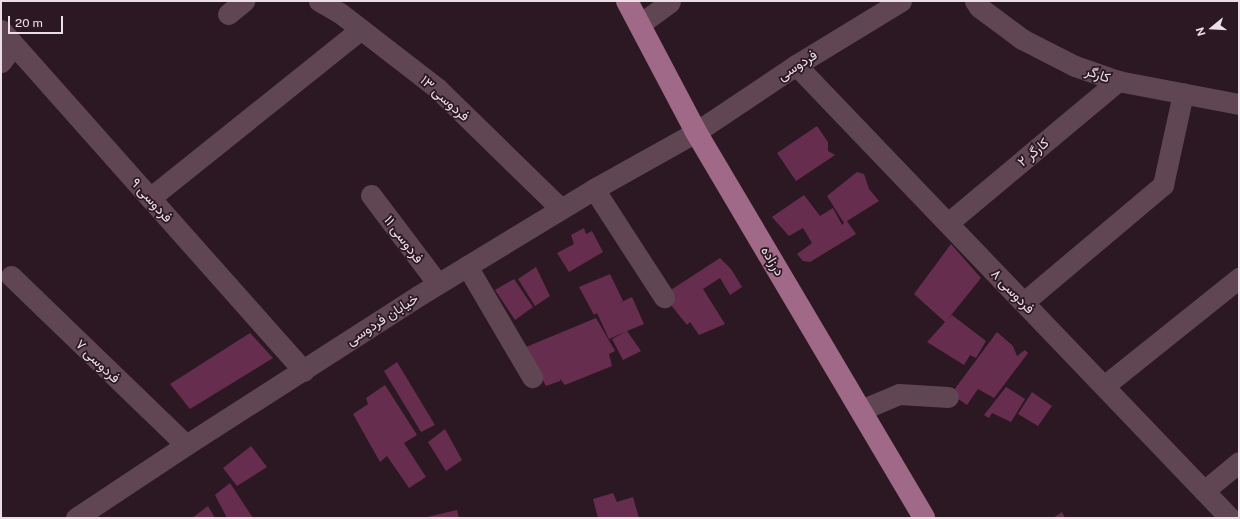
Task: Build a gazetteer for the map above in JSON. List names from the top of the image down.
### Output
{
  "streets": {
    "main road": ["درزاده"],
    "street": [
      "فردوسی",
      "کارگر",
      "فردوسی ۱۳",
      "کارگر ۲",
      "فردوسی ۹",
      "فردوسی ۱۱",
      "فردوسی ۸",
      "خیابان فردوسی",
      "فردوسی ۷"
    ]
  },
  "crossings": [
    ["فردوسی", "درزاده"],
    ["فردوسی", "فردوسی ۸"],
    ["فردوسی", "خیابان فردوسی"],
    ["کارگر", "کارگر ۲"],
    ["فردوسی ۱۳", "خیابان فردوسی"],
    ["کارگر ۲", "فردوسی ۸"],
    ["فردوسی ۹", "خیابان فردوسی"],
    ["فردوسی ۱۱", "خیابان فردوسی"],
    ["درزاده", "خیابان فردوسی"],
    ["خیابان فردوسی", "فردوسی ۷"]
  ],
  "scale_bar": "20 m",
  "north": "left"
}
